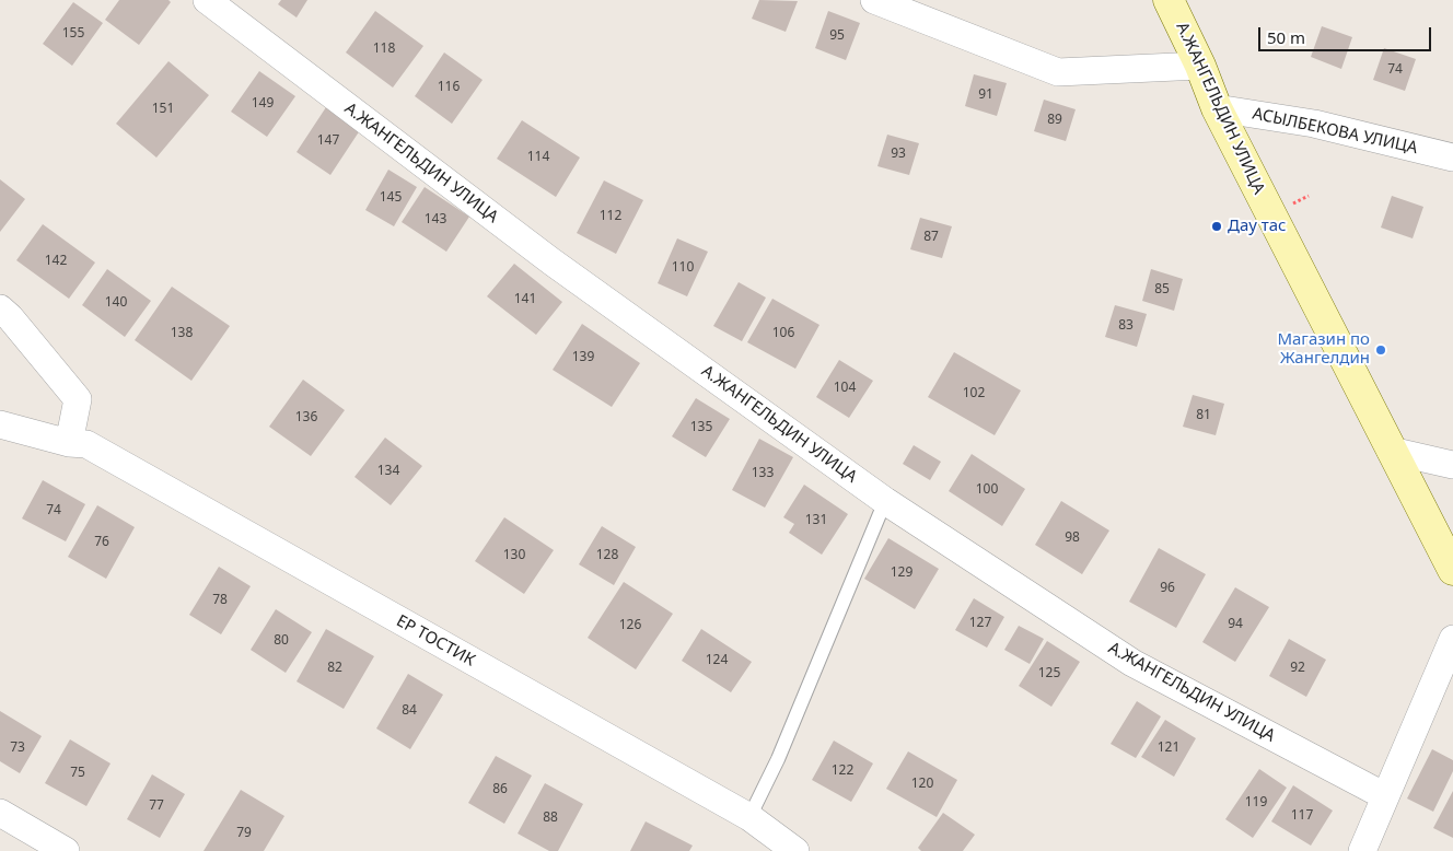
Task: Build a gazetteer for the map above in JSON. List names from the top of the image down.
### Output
{
  "streets": {
    "street": ["А.ЖАНГЕЛЬДИН УЛИЦА", "АСЫЛБЕКОВА УЛИЦА", "ЕР ТОСТИК"]
  },
  "crossings": [
    ["А.ЖАНГЕЛЬДИН УЛИЦА", "АСЫЛБЕКОВА УЛИЦА"]
  ],
  "places": ["Дау тас", "Магазин по Жангелдин"],
  "house_numbers": [
    "155",
    "95",
    "118",
    "74",
    "116",
    "91",
    "149",
    "151",
    "89",
    "147",
    "93",
    "114",
    "145",
    "112",
    "143",
    "87",
    "142",
    "110",
    "85",
    "141",
    "140",
    "83",
    "138",
    "106",
    "139",
    "104",
    "102",
    "81",
    "136",
    "135",
    "134",
    "133",
    "100",
    "74",
    "131",
    "98",
    "76",
    "130",
    "128",
    "129",
    "96",
    "78",
    "127",
    "94",
    "126",
    "80",
    "124",
    "82",
    "92",
    "125",
    "84",
    "73",
    "121",
    "122",
    "75",
    "120",
    "86",
    "119",
    "77",
    "117",
    "88",
    "79"
  ],
  "scale_bar": "50 m"
}
